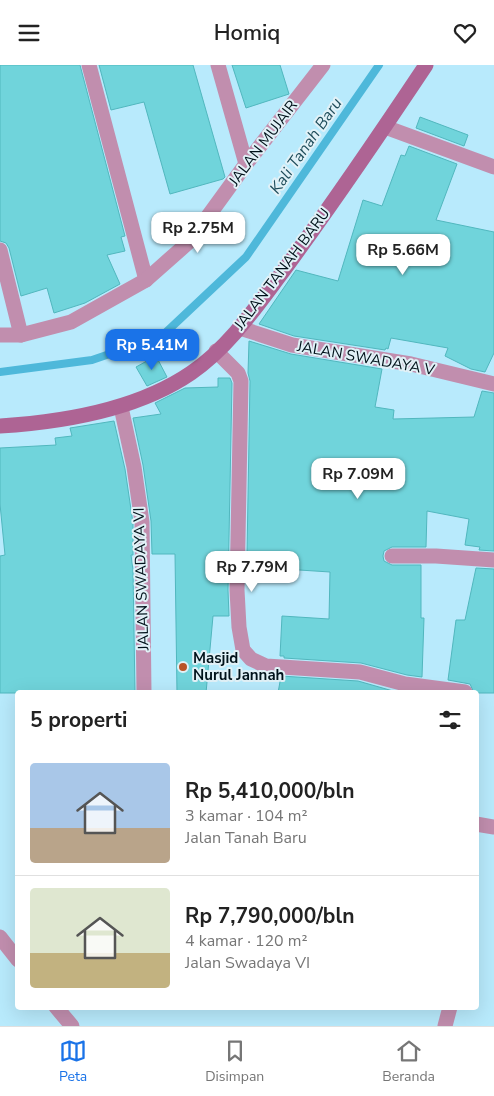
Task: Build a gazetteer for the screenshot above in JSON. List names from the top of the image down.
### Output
{
  "streets": {
    "main road": ["JALAN TANAH BARU"],
    "street": ["JALAN MUJAIR", "JALAN SWADAYA V", "JALAN SWADAYA VI"]
  },
  "crossings": [
    ["JALAN TANAH BARU", "JALAN SWADAYA V"],
    ["JALAN TANAH BARU", "JALAN SWADAYA VI"]
  ],
  "water": ["Kali Tanah Baru"],
  "places": ["Masjid Nurul Jannah"],
  "page": {
    "header": "Homiq",
    "price": [
      "Rp 2.75M",
      "Rp 5.66M",
      "Rp 5.41M",
      "Rp 7.09M",
      "Rp 7.79M"
    ],
    "heading": "5 properti",
    "list": [
      {
        "name": "Rp 5,410,000/bln",
        "note": "3 kamar · 104 m² · Jalan Tanah Baru"
      },
      {
        "name": "Rp 7,790,000/bln",
        "note": "4 kamar · 120 m² · Jalan Swadaya VI"
      }
    ],
    "tabs": ["Peta", "Disimpan", "Beranda"]
  }
}
